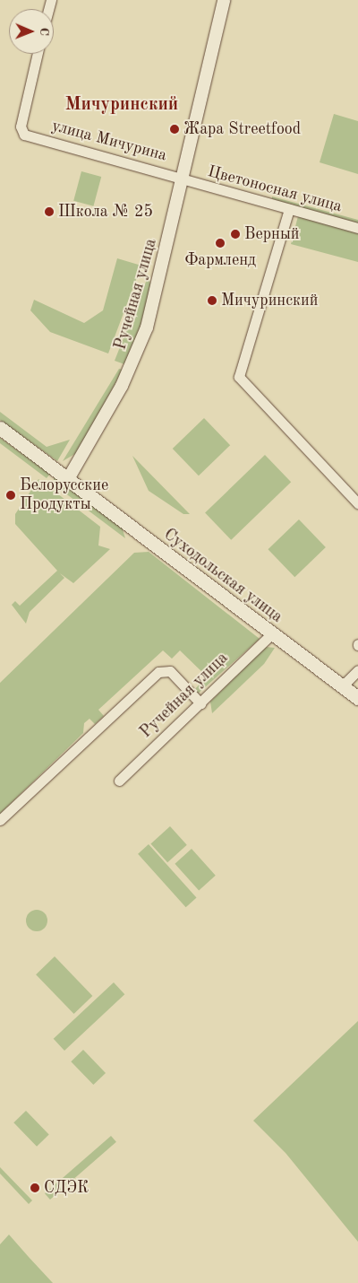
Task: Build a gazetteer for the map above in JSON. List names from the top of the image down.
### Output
{
  "streets": {
    "main road": ["Суходольская улица"],
    "street": ["улица Мичурина", "Цветоносная улица", "Ручейная улица"]
  },
  "crossings": [
    ["улица Мичурина", "Цветоносная улица"],
    ["улица Мичурина", "Ручейная улица"],
    ["Цветоносная улица", "Ручейная улица"],
    ["Ручейная улица", "Суходольская улица"]
  ],
  "districts": ["Мичуринский"],
  "places": [
    "Жара Streetfood",
    "Школа № 25",
    "Верный",
    "Фармленд",
    "Мичуринский",
    "Белорусские Продукты",
    "СДЭК"
  ],
  "north": "right"
}
